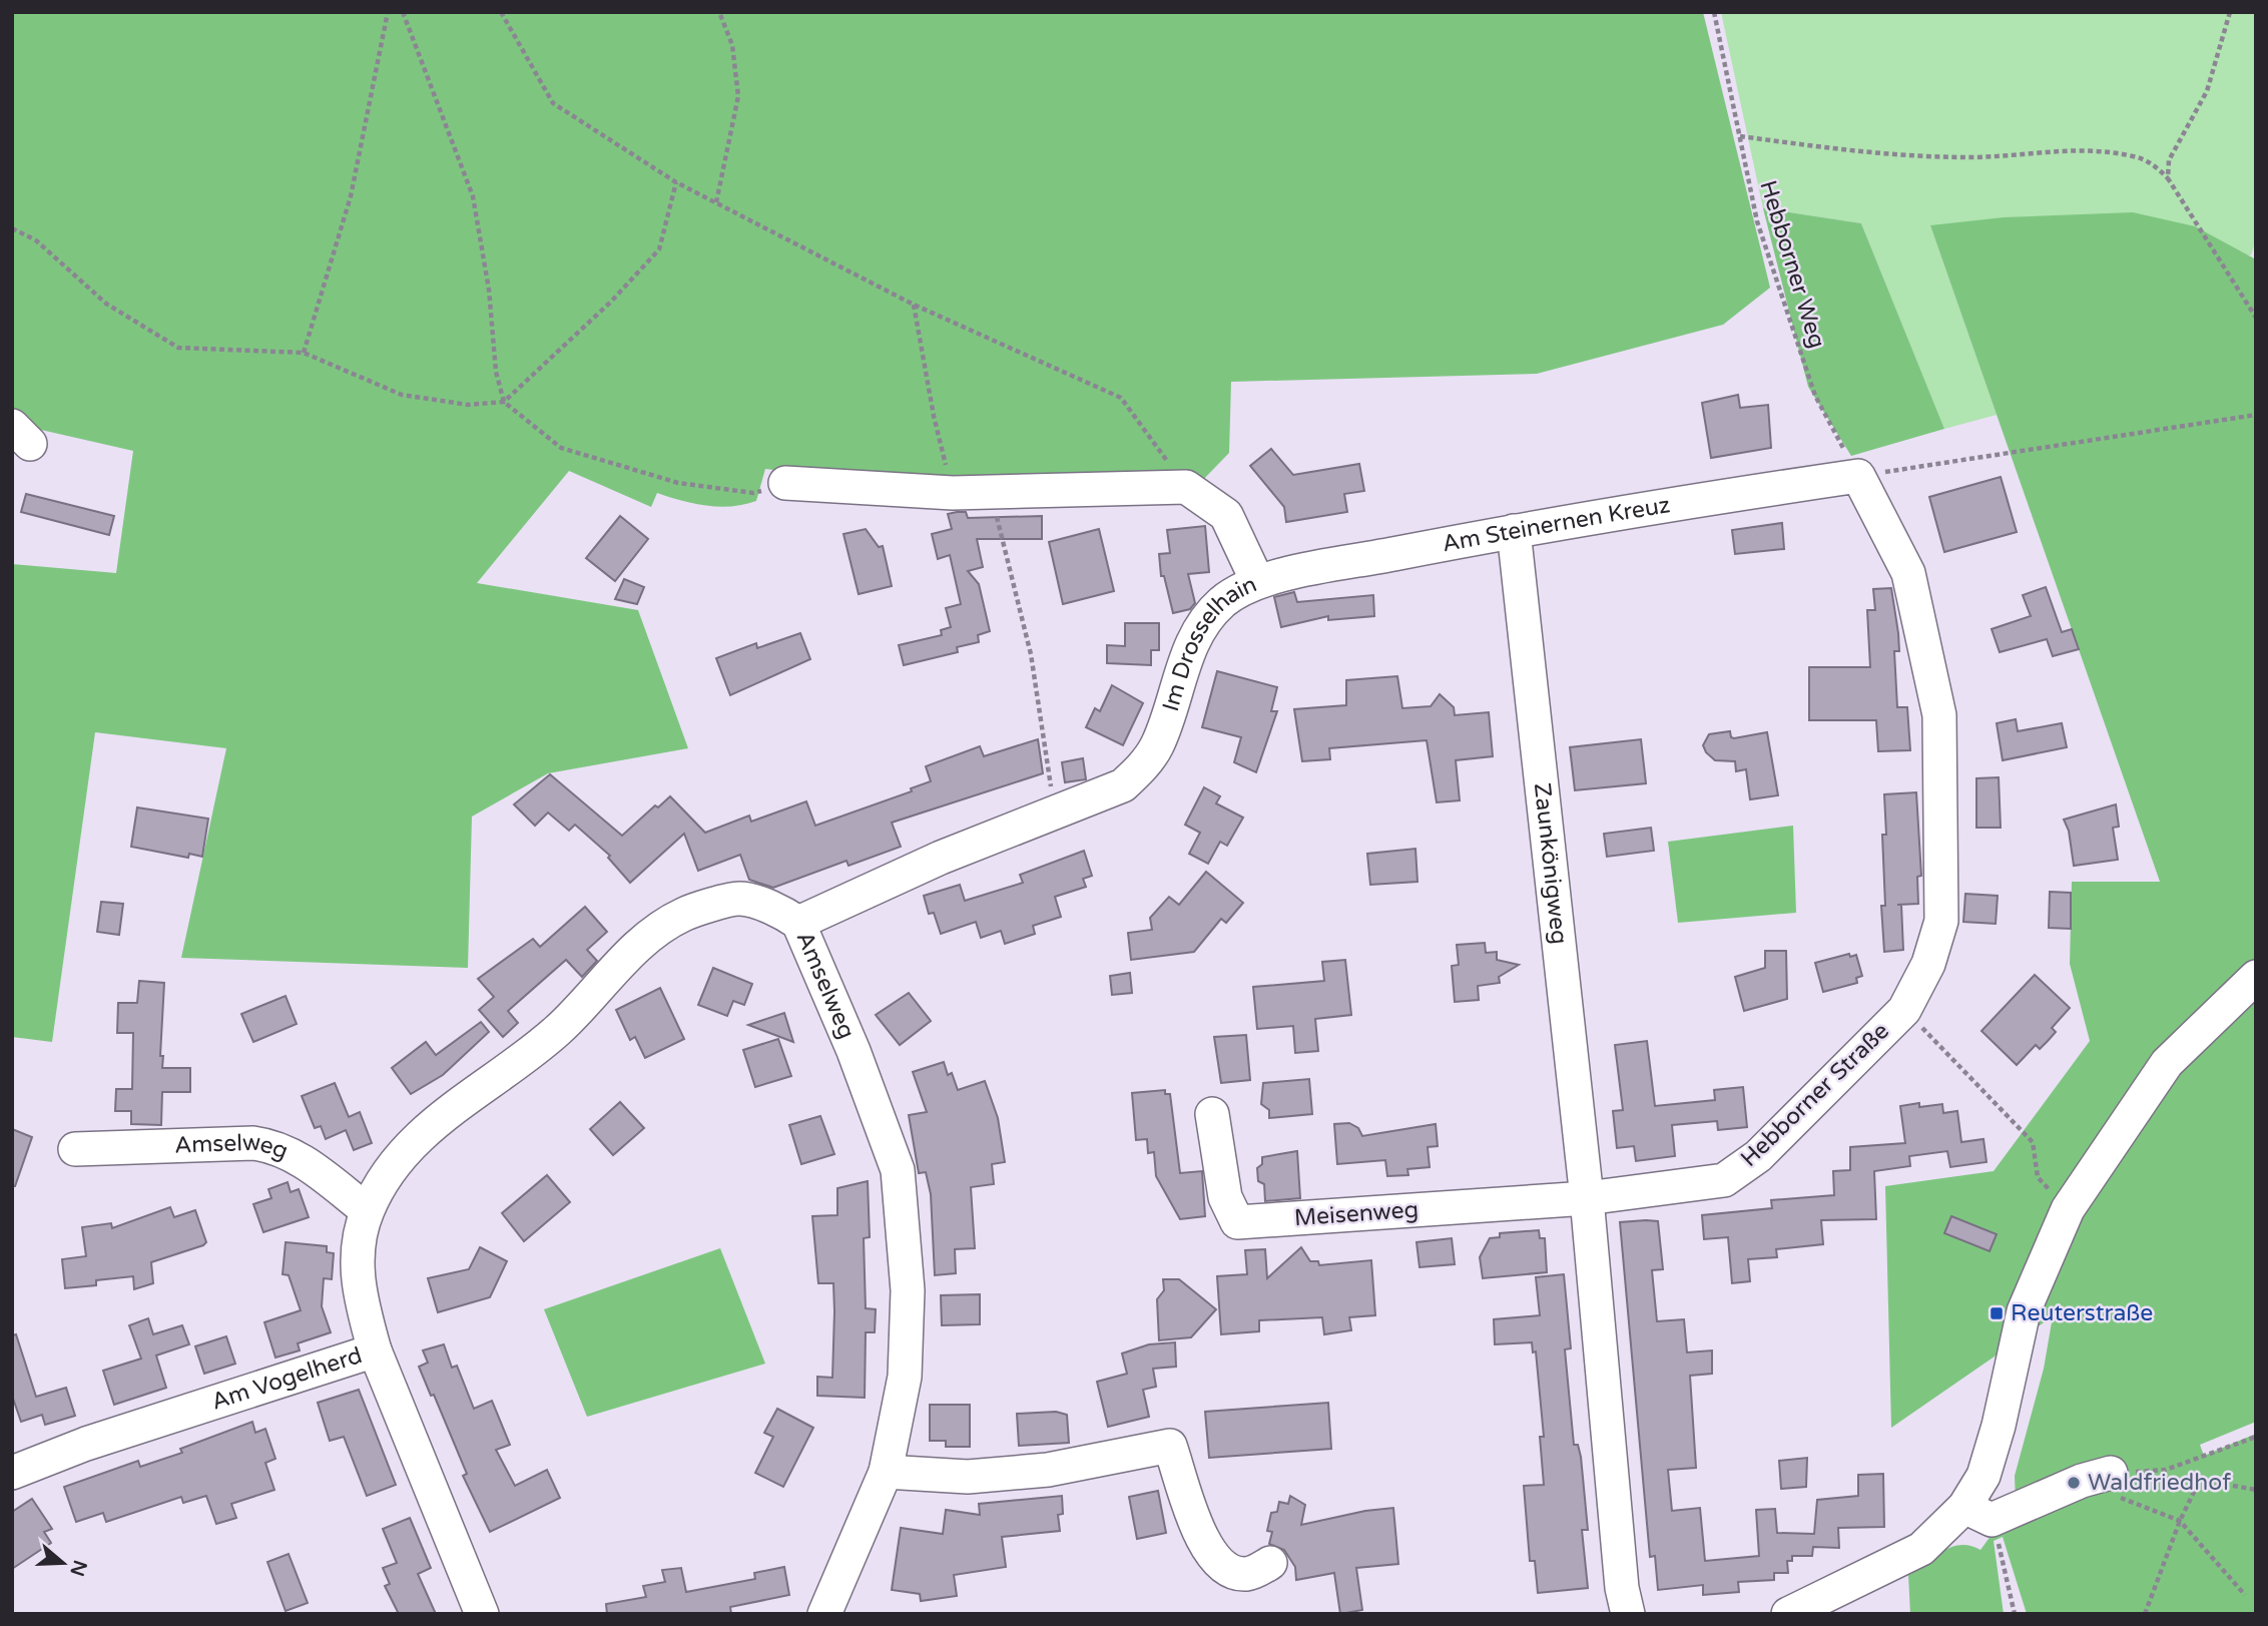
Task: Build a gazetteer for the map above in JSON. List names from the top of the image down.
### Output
{
  "streets": {
    "street": [
      "Am Steinernen Kreuz",
      "Im Drosselhain",
      "Zaunkönigweg",
      "Amselweg",
      "Hebborner Straße",
      "Meisenweg",
      "Am Vogelherd"
    ],
    "path": ["Hebborner Weg"]
  },
  "crossings": [
    ["Hebborner Weg", "Am Steinernen Kreuz"],
    ["Hebborner Weg", "Hebborner Straße"],
    ["Am Steinernen Kreuz", "Im Drosselhain"],
    ["Am Steinernen Kreuz", "Zaunkönigweg"],
    ["Am Steinernen Kreuz", "Hebborner Straße"],
    ["Im Drosselhain", "Amselweg"],
    ["Zaunkönigweg", "Hebborner Straße"],
    ["Zaunkönigweg", "Meisenweg"],
    ["Amselweg", "Am Vogelherd"],
    ["Hebborner Straße", "Meisenweg"]
  ],
  "places": {
    "transit": ["Reuterstraße"],
    "other": ["Waldfriedhof"]
  },
  "north": "right"
}
